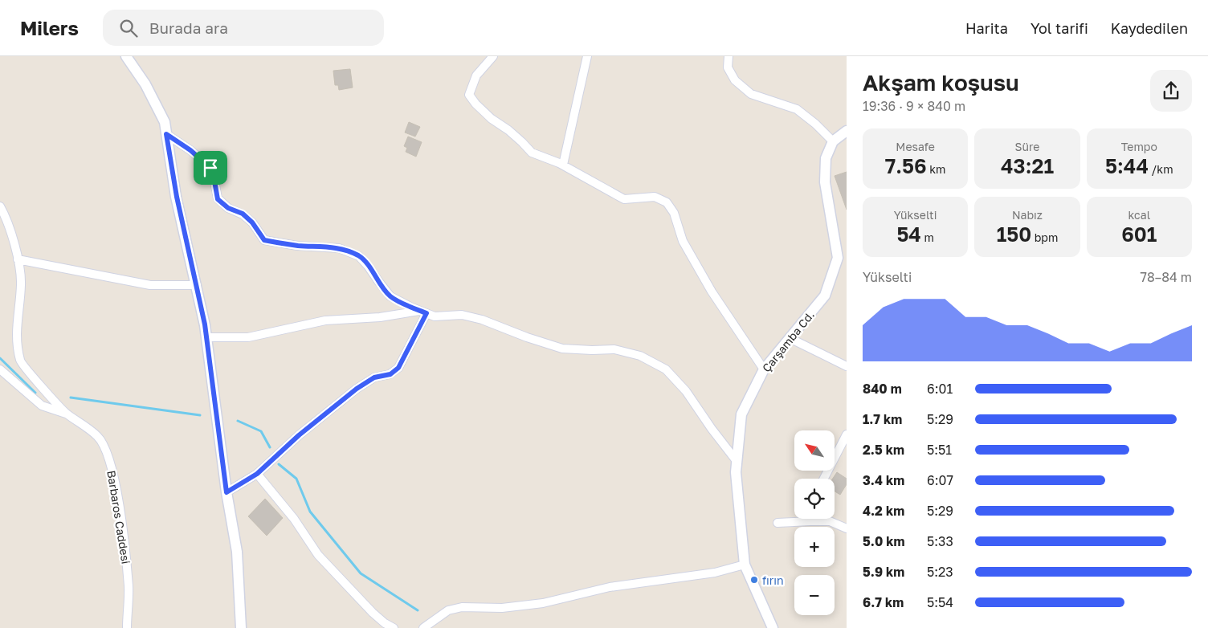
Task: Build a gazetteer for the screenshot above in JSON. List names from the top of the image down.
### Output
{
  "streets": {
    "street": ["Çarşamba Cd.", "Barbaros Caddesi"]
  },
  "places": ["fırın"],
  "north": "top left",
  "page": {
    "header": "Milers",
    "search": "Burada ara",
    "nav": ["Harita", "Yol tarifi", "Kaydedilen"],
    "heading": ["Akşam koşusu", "19:36 · 9 × 840 m"],
    "stats": [
      ["Mesafe", "7.56 km"],
      ["Süre", "43:21"],
      ["Tempo", "5:44 /km"],
      ["Yükselti", "54 m"],
      ["Nabız", "150 bpm"],
      ["kcal", "601"]
    ],
    "chart": ["Yükselti", "78–84 m"],
    "list": [
      {
        "name": "840 m",
        "note": "6:01"
      },
      {
        "name": "1.7 km",
        "note": "5:29"
      },
      {
        "name": "2.5 km",
        "note": "5:51"
      },
      {
        "name": "3.4 km",
        "note": "6:07"
      },
      {
        "name": "4.2 km",
        "note": "5:29"
      },
      {
        "name": "5.0 km",
        "note": "5:33"
      },
      {
        "name": "5.9 km",
        "note": "5:23"
      },
      {
        "name": "6.7 km",
        "note": "5:54"
      }
    ],
    "map_buttons": ["+", "−"]
  }
}
